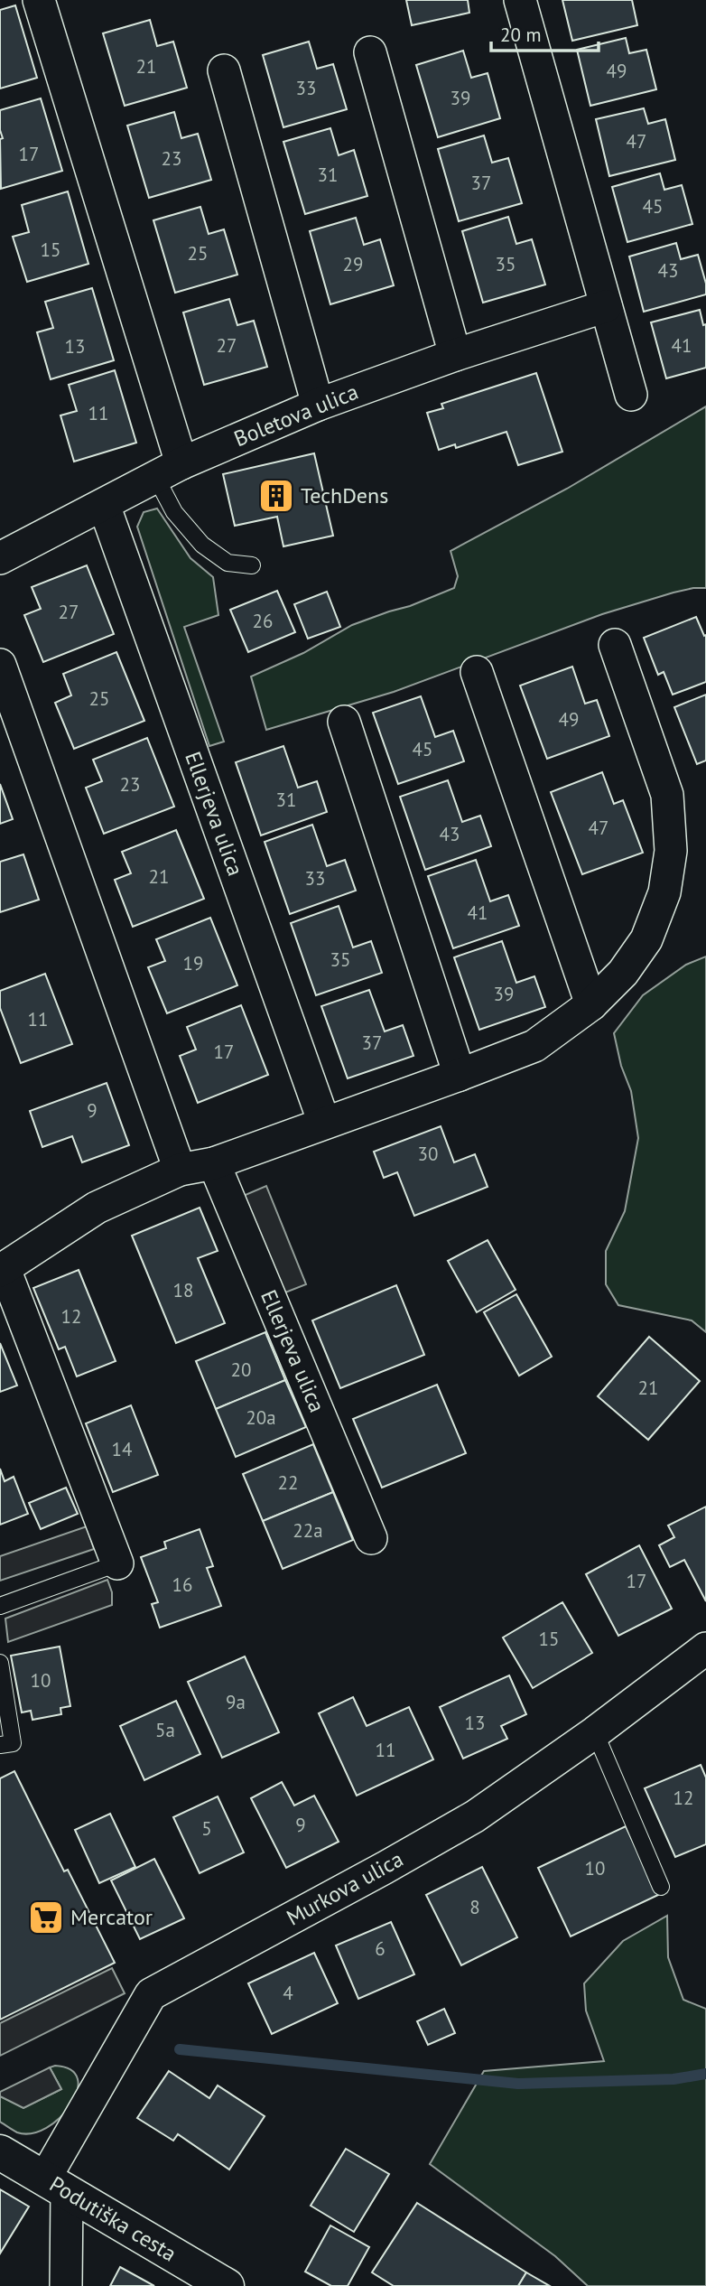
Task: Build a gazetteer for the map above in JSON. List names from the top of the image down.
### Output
{
  "streets": {
    "street": [
      "Boletova ulica",
      "Ellerjeva ulica",
      "Murkova ulica",
      "Podutiška cesta"
    ]
  },
  "crossings": [
    ["Boletova ulica", "Ellerjeva ulica"],
    ["Murkova ulica", "Podutiška cesta"]
  ],
  "places": {
    "building": ["TechDens"],
    "supermarket": ["Mercator"]
  },
  "house_numbers": [
    "21",
    "49",
    "33",
    "39",
    "47",
    "17",
    "23",
    "31",
    "37",
    "45",
    "15",
    "25",
    "29",
    "35",
    "43",
    "27",
    "41",
    "13",
    "11",
    "27",
    "26",
    "25",
    "49",
    "45",
    "23",
    "31",
    "47",
    "43",
    "21",
    "33",
    "41",
    "35",
    "19",
    "39",
    "11",
    "37",
    "17",
    "9",
    "30",
    "18",
    "12",
    "20",
    "21",
    "20a",
    "14",
    "22",
    "22a",
    "17",
    "16",
    "15",
    "10",
    "9a",
    "13",
    "5a",
    "11",
    "12",
    "9",
    "5",
    "10",
    "8",
    "6",
    "4"
  ],
  "scale_bar": "20 m"
}
